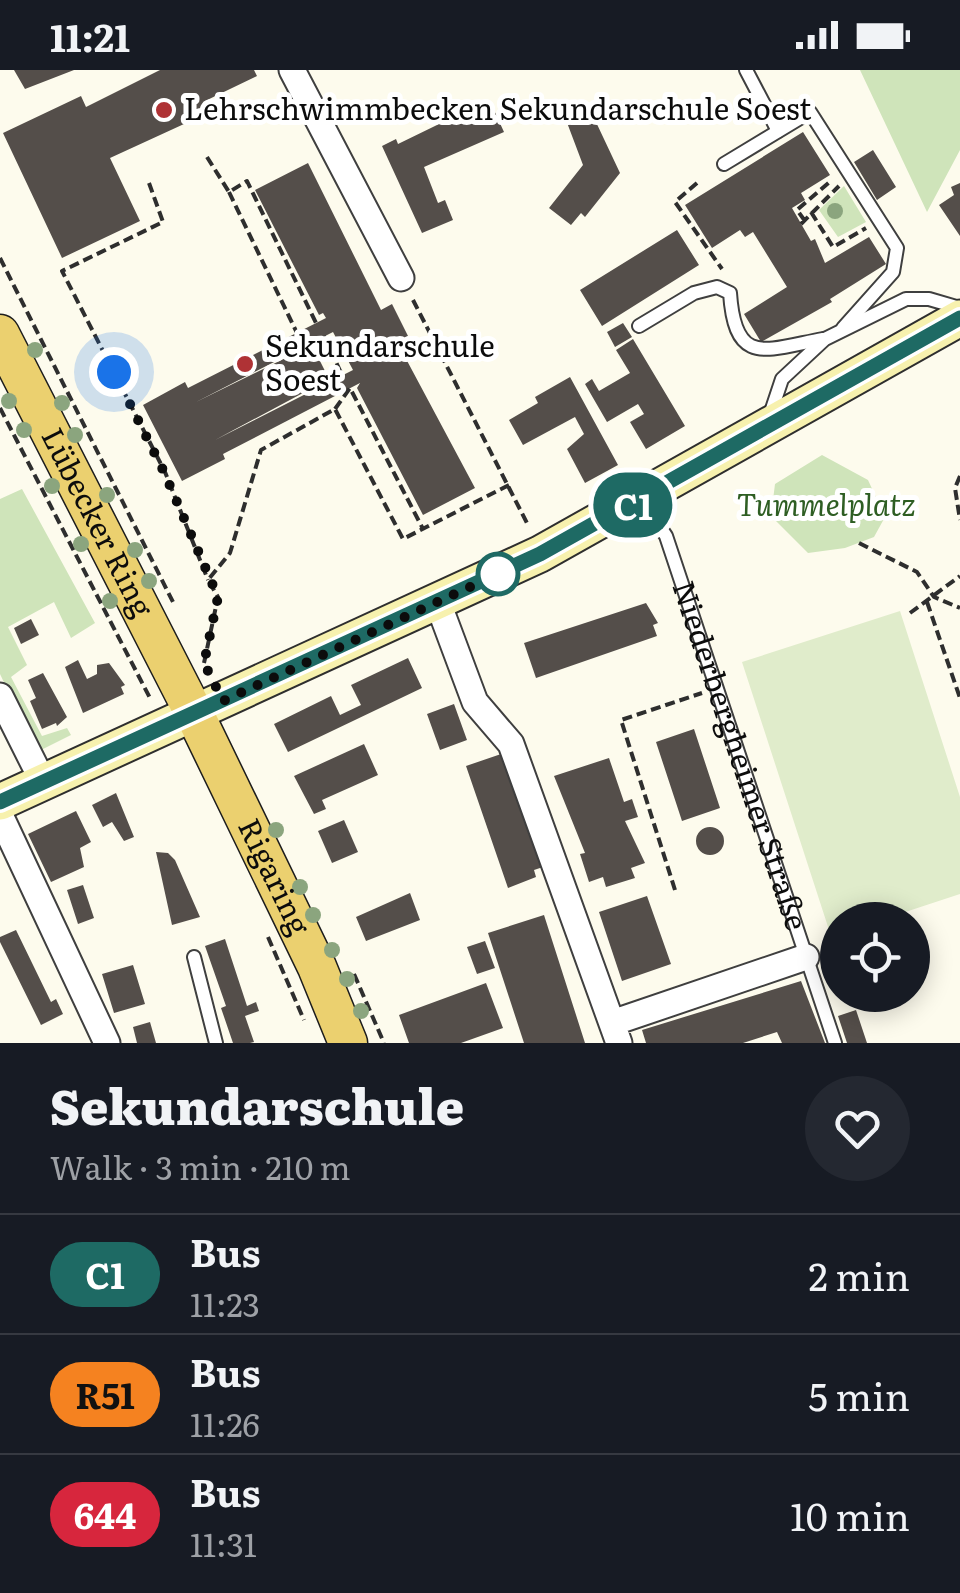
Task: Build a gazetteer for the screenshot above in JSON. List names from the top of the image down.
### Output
{
  "streets": {
    "main road": ["Lübecker Ring", "Rigaring"],
    "lane": ["Niederbergheimer Straße"]
  },
  "crossings": [
    ["Lübecker Ring", "Rigaring"]
  ],
  "parks": ["Tummelplatz"],
  "places": ["Lehrschwimmbecken Sekundarschule Soest", "Sekundarschule Soest"],
  "lines": ["bus line C1"],
  "page": {
    "status": "11:21",
    "on_map": "C1",
    "heading": ["Sekundarschule", "Walk · 3 min · 210 m"],
    "list": [
      {
        "mark": "C1",
        "name": "Bus",
        "note": "11:23",
        "value": "2 min"
      },
      {
        "mark": "R51",
        "name": "Bus",
        "note": "11:26",
        "value": "5 min"
      },
      {
        "mark": "644",
        "name": "Bus",
        "note": "11:31",
        "value": "10 min"
      }
    ]
  }
}
